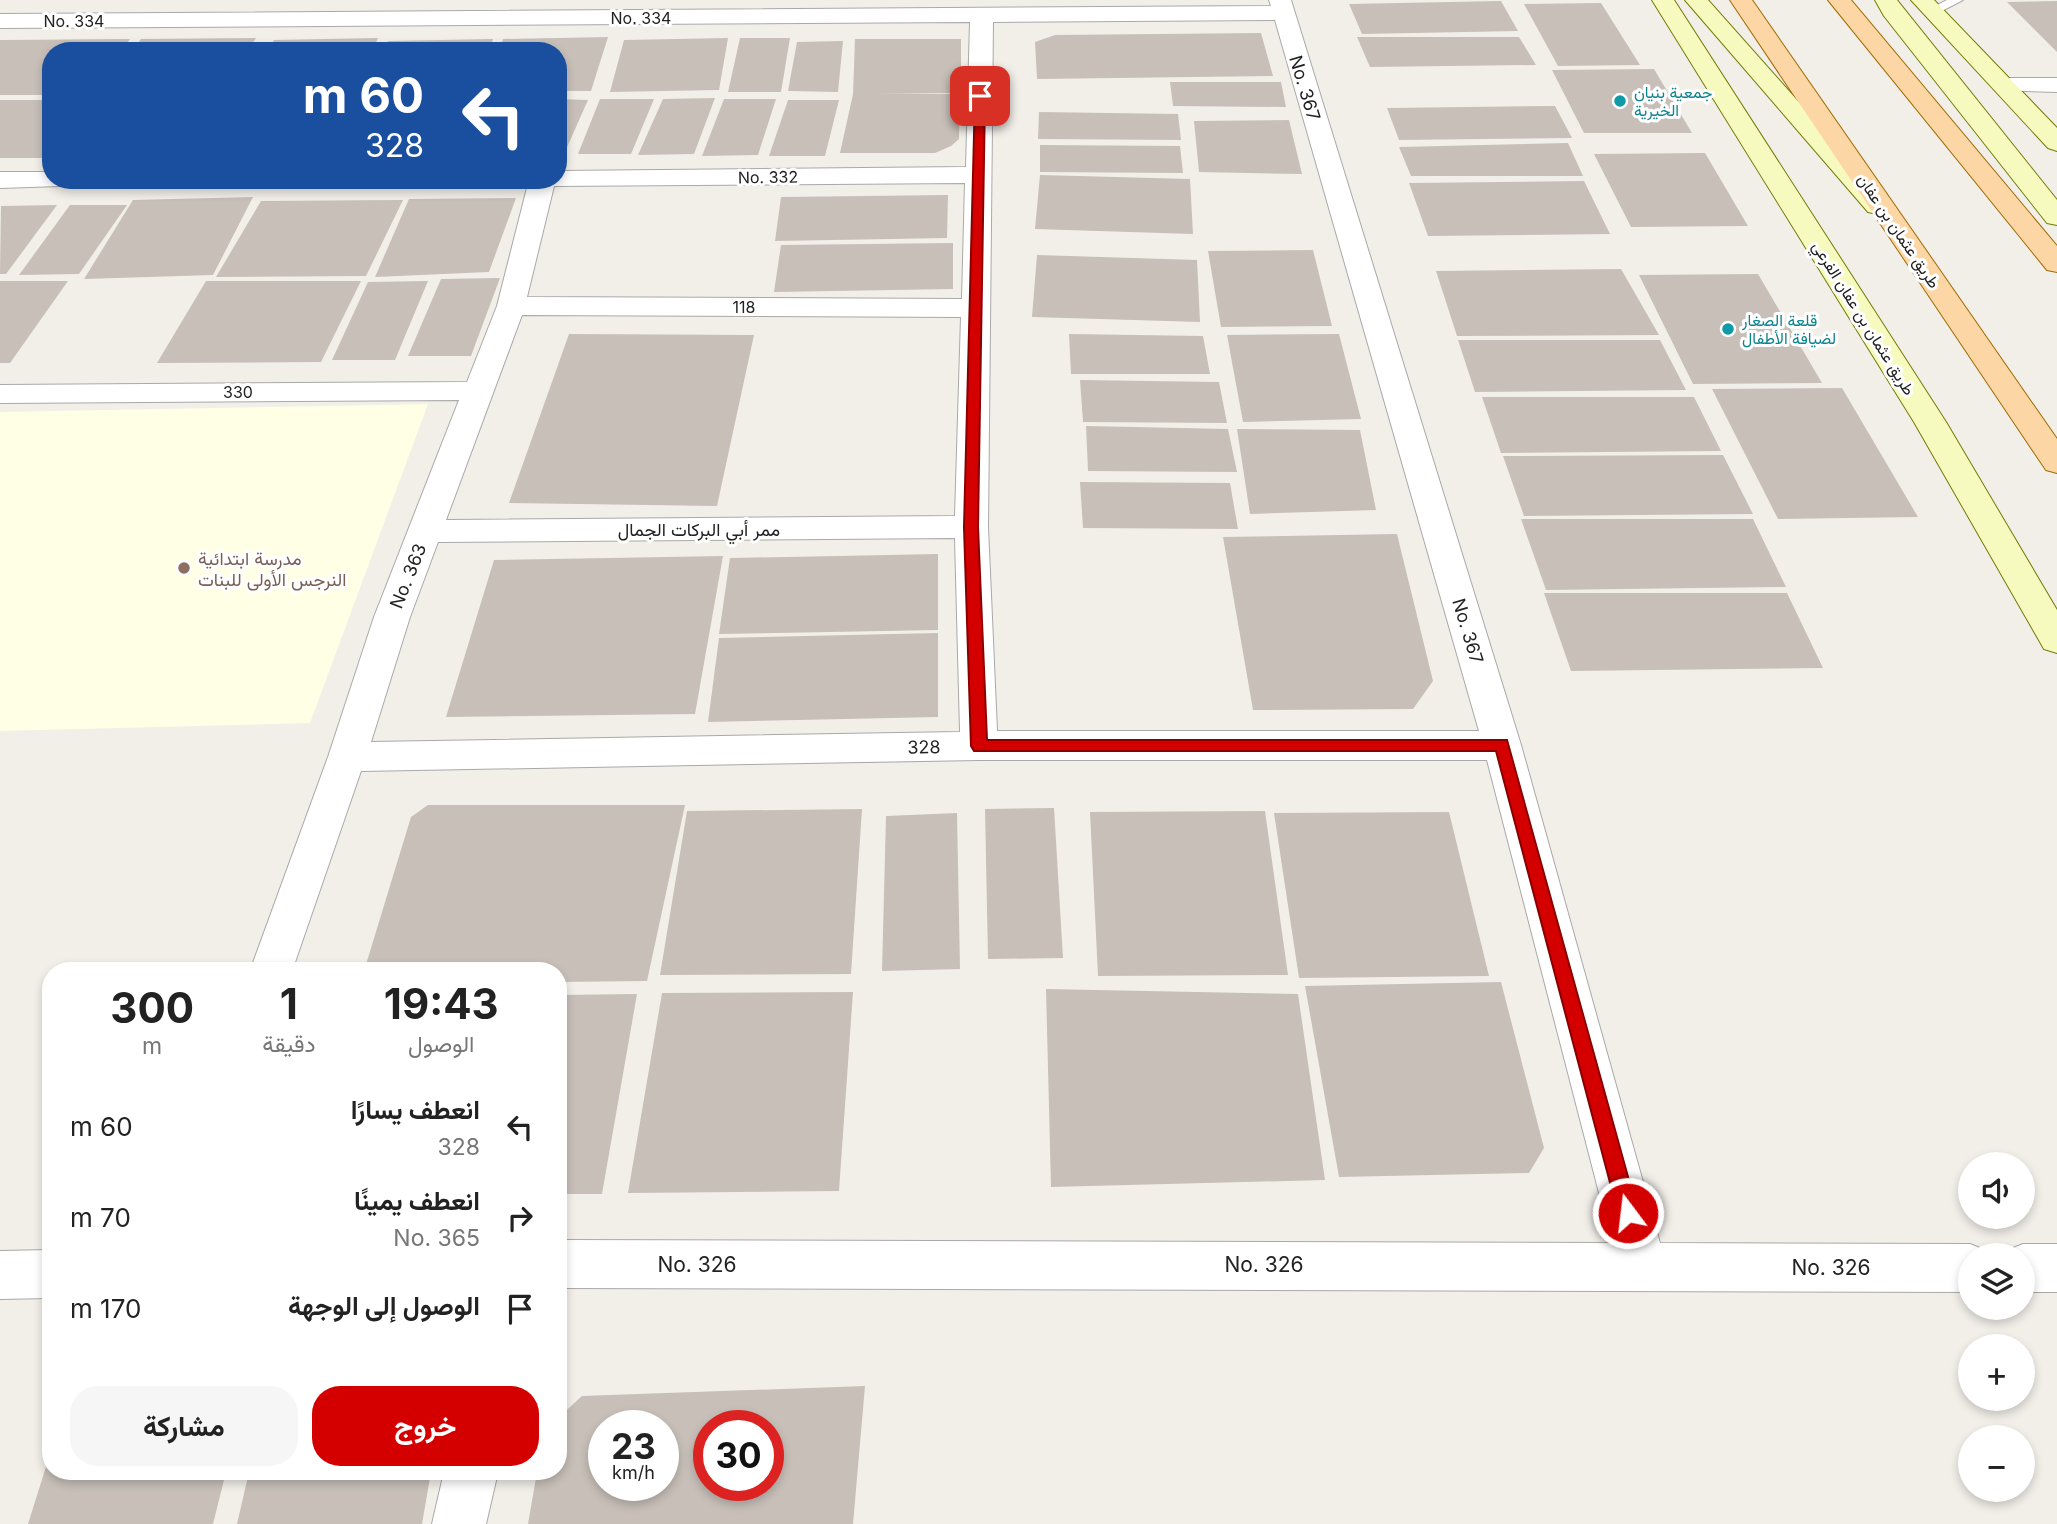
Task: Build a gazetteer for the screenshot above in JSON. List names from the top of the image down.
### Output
{
  "streets": {
    "main road": ["طريق عثمان بن عفان", "طريق عثمان بن عفان الفرعي"],
    "street": [
      "No. 334",
      "No. 367",
      "No. 332",
      "118",
      "330",
      "ممر أبي البركات الجمال",
      "No. 363",
      "328",
      "No. 326"
    ]
  },
  "crossings": [
    ["No. 334", "No. 367"],
    ["No. 367", "328"],
    ["No. 367", "No. 326"],
    ["118", "No. 363"],
    ["330", "No. 363"],
    ["ممر أبي البركات الجمال", "No. 363"],
    ["No. 363", "328"]
  ],
  "places": ["جمعية بنيان الخيرية", "قلعة الصغار لضيافة الأطفال", "مدرسة ابتدائية النرجس الأولى للبنات"],
  "page": {
    "turn": ["60 m", "328"],
    "eta": [
      "19:43",
      "الوصول",
      "1",
      "دقيقة",
      "300",
      "m"
    ],
    "list": [
      {
        "name": "انعطف يسارًا",
        "note": "328",
        "value": "60 m"
      },
      {
        "name": "انعطف يمينًا",
        "note": "No. 365",
        "value": "70 m"
      },
      {
        "name": "الوصول إلى الوجهة",
        "value": "170 m"
      }
    ],
    "map_buttons": ["+", "−"],
    "buttons": ["خروج", "مشاركة"],
    "speed": "23 km/h",
    "limit": "30"
  }
}
